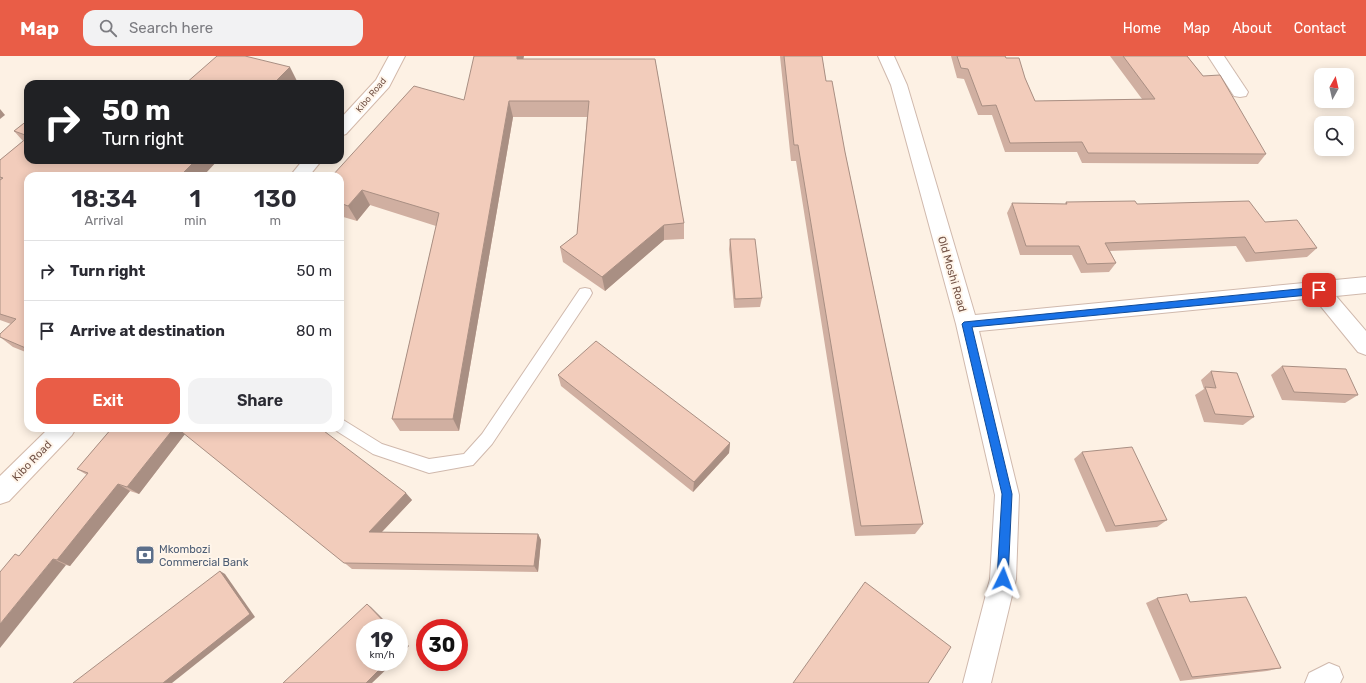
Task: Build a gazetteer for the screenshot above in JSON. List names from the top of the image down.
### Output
{
  "streets": {
    "street": ["Kibo Road", "Old Moshi Road"]
  },
  "places": {
    "bank": ["Mkombozi Commercial Bank"]
  },
  "north": "top",
  "page": {
    "header": "Map",
    "search": "Search here",
    "nav": [
      "Home",
      "Map",
      "About",
      "Contact"
    ],
    "turn": ["50 m", "Turn right"],
    "eta": [
      "18:34",
      "Arrival",
      "1",
      "min",
      "130",
      "m"
    ],
    "list": [
      {
        "name": "Turn right",
        "value": "50 m"
      },
      {
        "name": "Arrive at destination",
        "value": "80 m"
      }
    ],
    "buttons": ["Exit", "Share"],
    "speed": "19 km/h",
    "limit": "30"
  }
}
